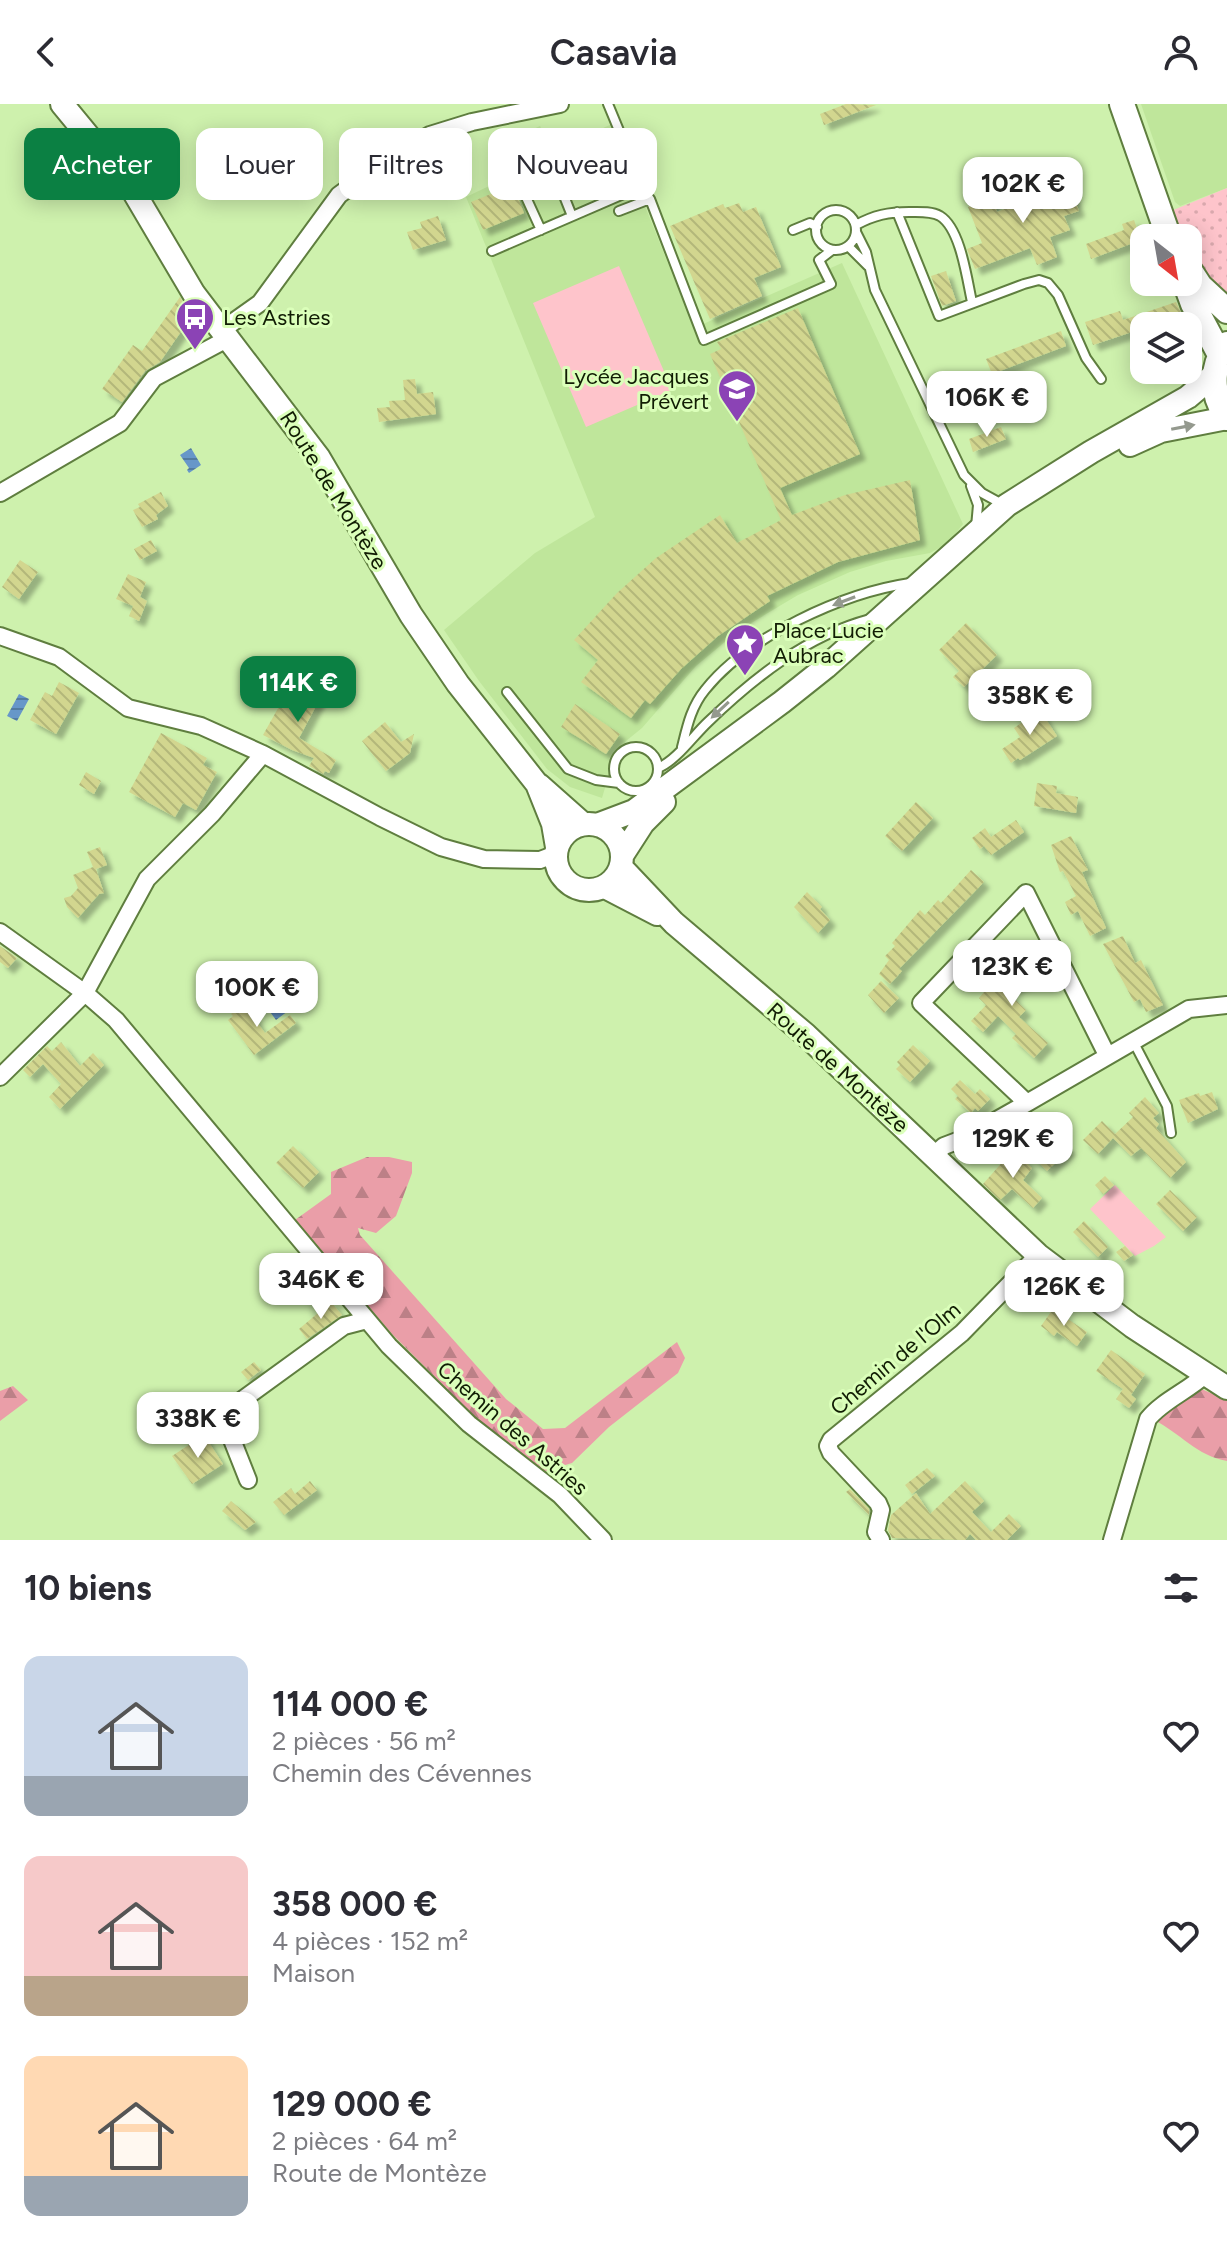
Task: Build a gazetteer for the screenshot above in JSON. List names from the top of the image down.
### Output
{
  "streets": {
    "street": ["Route de Montèze", "Chemin de l'Olm", "Chemin des Astries"]
  },
  "crossings": [
    ["Route de Montèze", "Chemin de l'Olm"]
  ],
  "places": {
    "bus stop": ["Les Astries"],
    "school or university": ["Lycée Jacques Prévert"],
    "place": ["Place Lucie Aubrac"]
  },
  "north": "bottom right",
  "page": {
    "header": "Casavia",
    "chip": [
      "Acheter",
      "Louer",
      "Filtres",
      "Nouveau"
    ],
    "price": [
      "102K €",
      "106K €",
      "114K €",
      "358K €",
      "123K €",
      "100K €",
      "129K €",
      "346K €",
      "126K €",
      "338K €"
    ],
    "heading": "10 biens",
    "list": [
      {
        "name": "114 000 €",
        "note": "2 pièces · 56 m² · Chemin des Cévennes"
      },
      {
        "name": "358 000 €",
        "note": "4 pièces · 152 m² · Maison"
      },
      {
        "name": "129 000 €",
        "note": "2 pièces · 64 m² · Route de Montèze"
      }
    ]
  }
}
